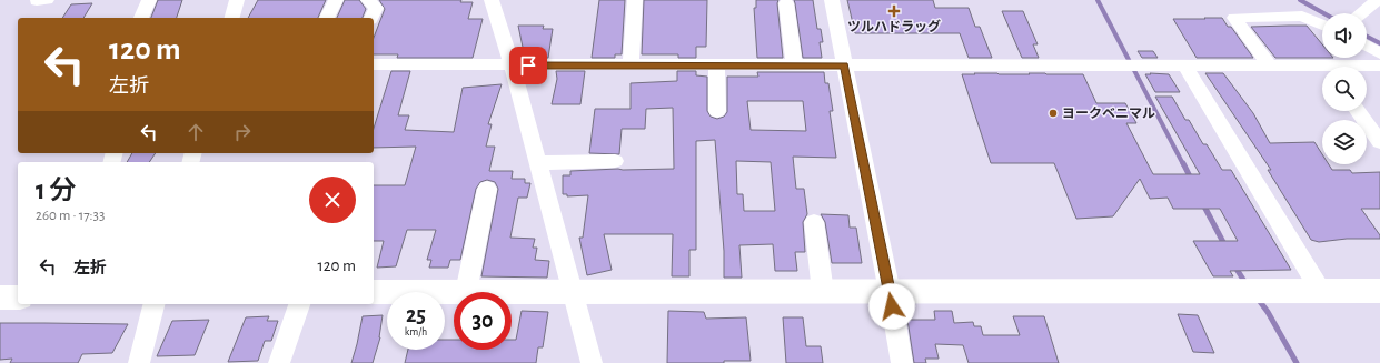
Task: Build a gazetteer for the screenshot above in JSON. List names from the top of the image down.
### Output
{
  "places": {
    "health": ["ツルハドラッグ"],
    "other": ["ヨークベニマル"]
  },
  "page": {
    "turn": ["120 m", "左折"],
    "heading": ["1 分", "260 m · 17:33"],
    "list": [
      {
        "name": "左折",
        "value": "120 m"
      }
    ],
    "speed": "25 km/h",
    "limit": "30"
  }
}
